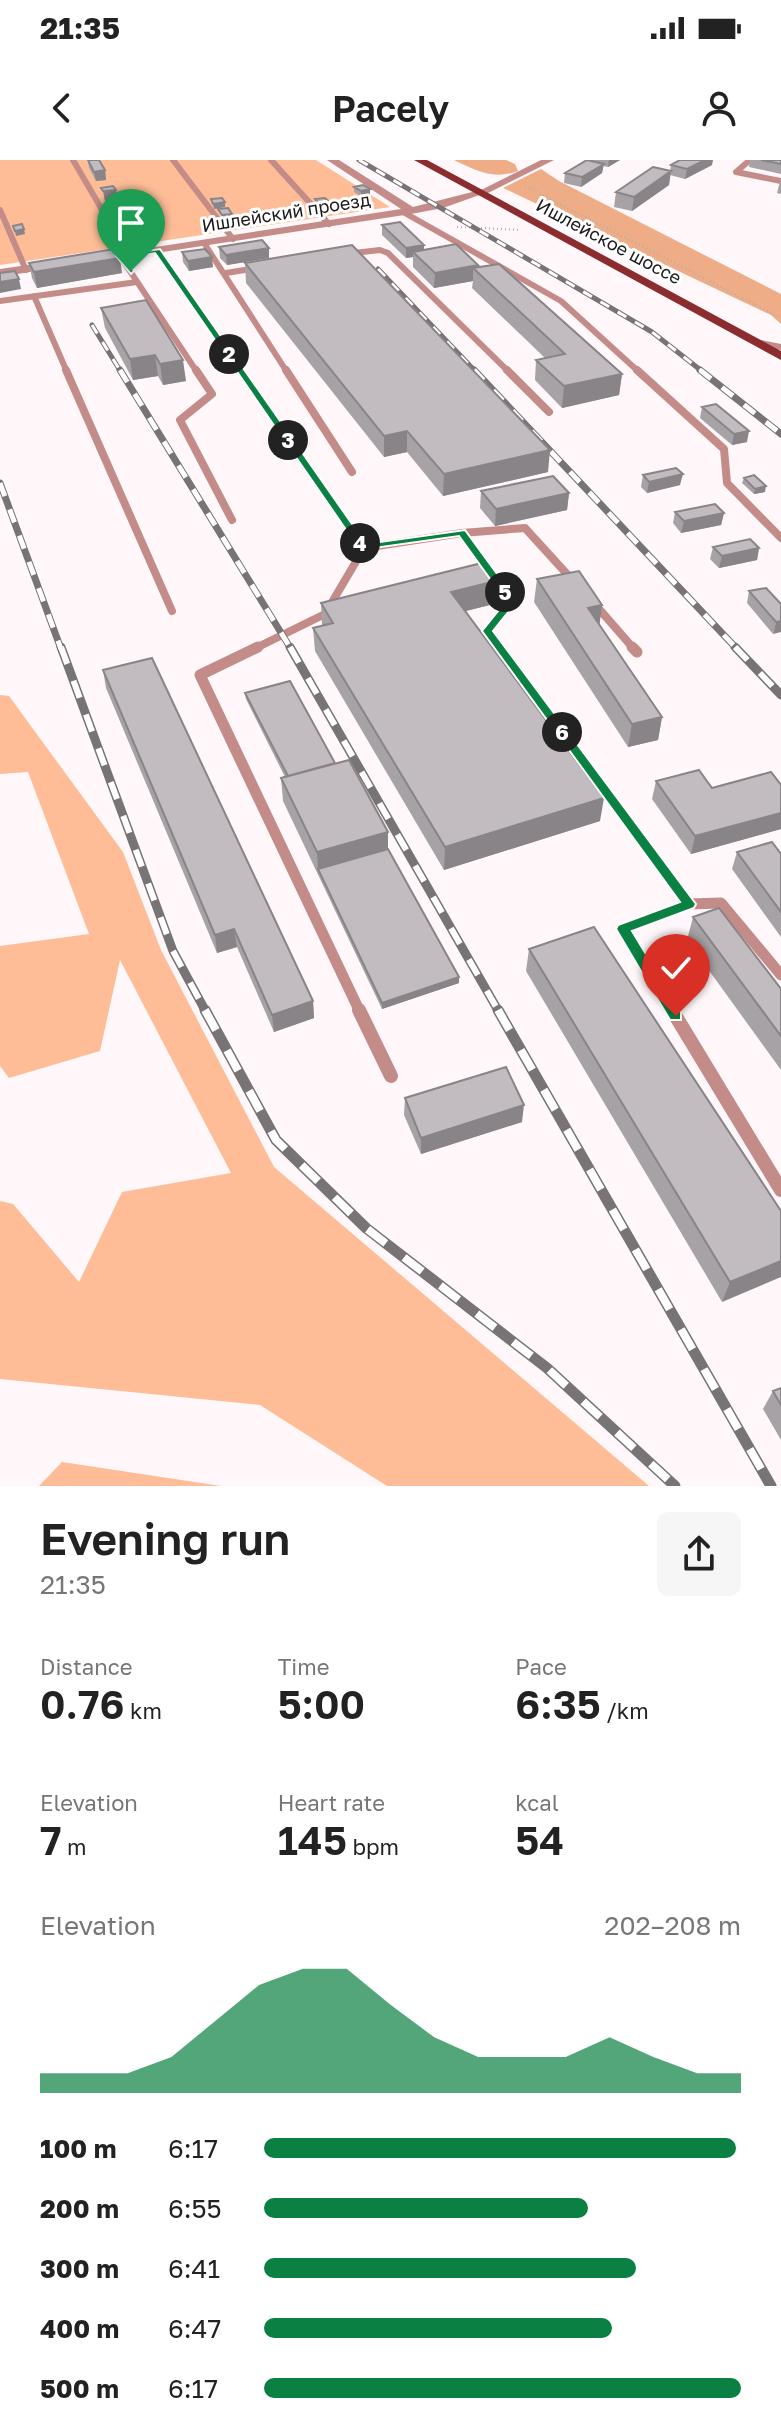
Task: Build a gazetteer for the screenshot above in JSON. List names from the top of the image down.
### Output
{
  "streets": {
    "main road": ["Ишлейское шоссе"],
    "street": ["Ишлейский проезд"]
  },
  "crossings": [
    ["Ишлейский проезд", "Ишлейское шоссе"]
  ],
  "page": {
    "status": "21:35",
    "header": "Pacely",
    "pins": [
      "2",
      "3",
      "4",
      "5",
      "6"
    ],
    "heading": ["Evening run", "21:35"],
    "stats": [
      ["Distance", "0.76 km"],
      ["Time", "5:00"],
      ["Pace", "6:35 /km"],
      ["Elevation", "7 m"],
      ["Heart rate", "145 bpm"],
      ["kcal", "54"]
    ],
    "chart": ["Elevation", "202–208 m"],
    "list": [
      {
        "name": "100 m",
        "note": "6:17"
      },
      {
        "name": "200 m",
        "note": "6:55"
      },
      {
        "name": "300 m",
        "note": "6:41"
      },
      {
        "name": "400 m",
        "note": "6:47"
      },
      {
        "name": "500 m",
        "note": "6:17"
      }
    ]
  }
}
